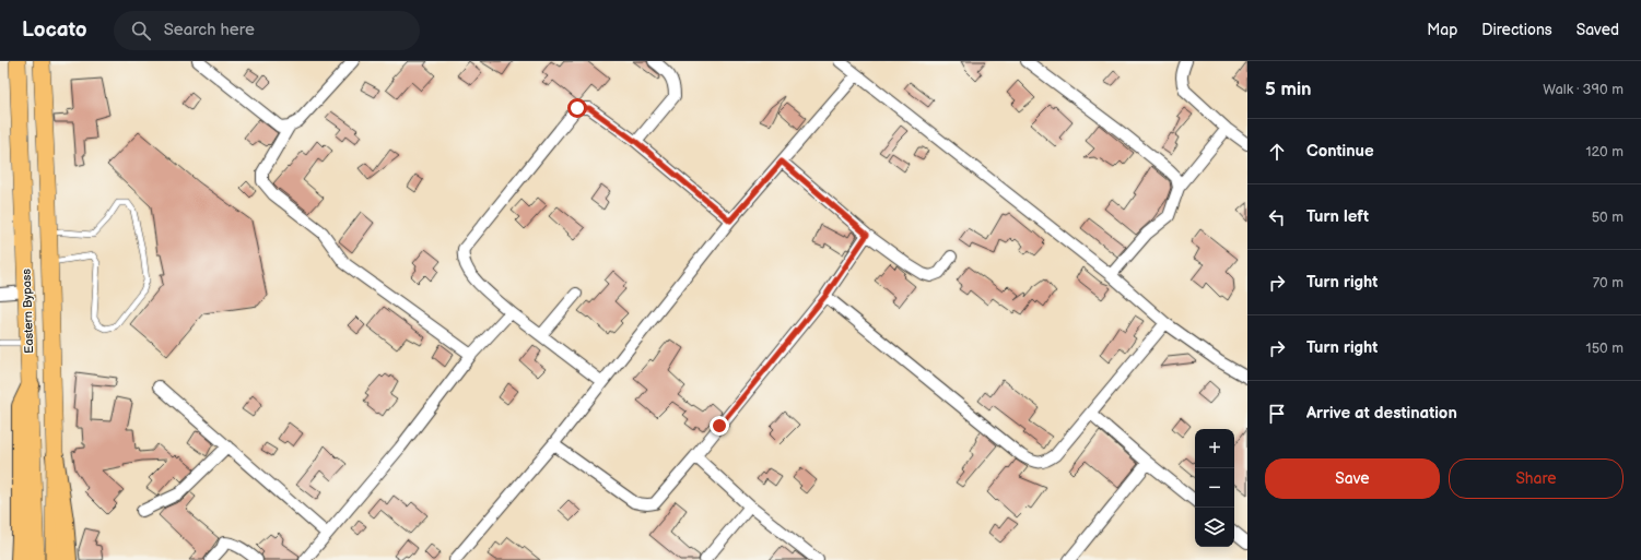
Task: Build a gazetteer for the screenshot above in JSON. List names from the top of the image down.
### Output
{
  "streets": {
    "main road": ["Eastern Bypass"]
  },
  "page": {
    "header": "Locato",
    "search": "Search here",
    "nav": ["Map", "Directions", "Saved"],
    "heading": ["5 min", "Walk · 390 m"],
    "list": [
      ["Continue", "120 m"],
      ["Turn left", "50 m"],
      ["Turn right", "70 m"],
      ["Turn right", "150 m"],
      "Arrive at destination"
    ],
    "map_buttons": ["+", "−"],
    "buttons": ["Save", "Share"]
  }
}
